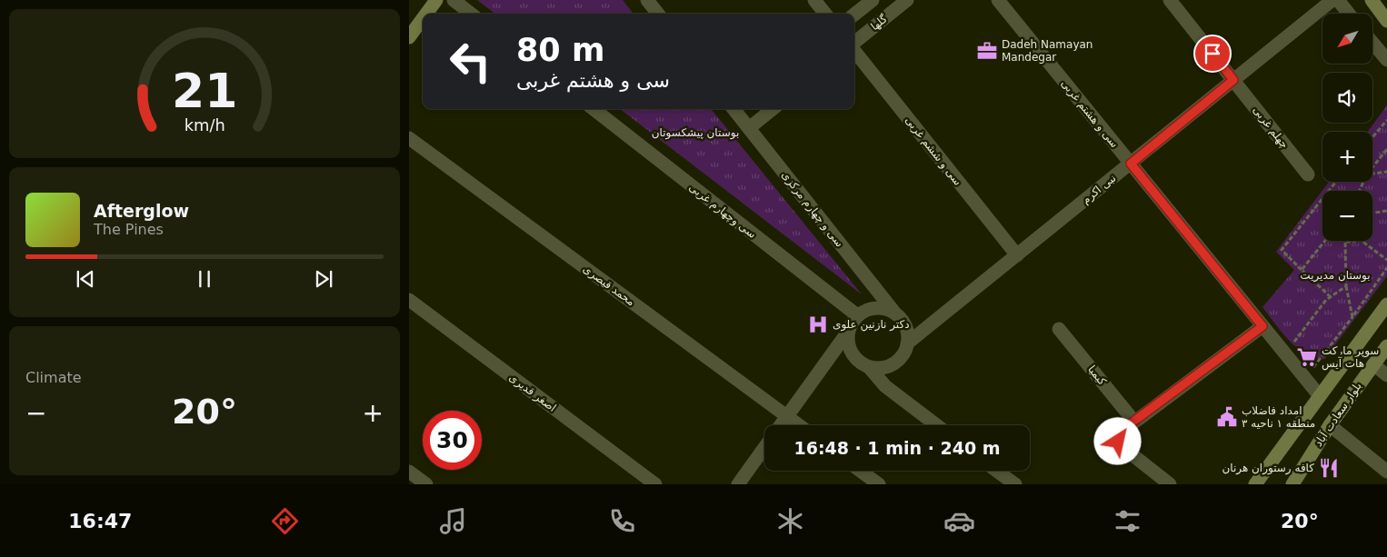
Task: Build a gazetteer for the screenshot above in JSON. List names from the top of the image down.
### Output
{
  "streets": {
    "main road": ["بلوار سعادت آباد"],
    "street": [
      "گلها",
      "سی و هشتم غربی",
      "چهلم غربی",
      "سی و ششم غربی",
      "نبی اکرم",
      "سی و چهارم مرکزی",
      "سی وچهارم غربی",
      "محمد قیصری",
      "کیمیا",
      "اصغر قدیری"
    ]
  },
  "crossings": [
    ["سی و هشتم غربی", "نبی اکرم"],
    ["چهلم غربی", "نبی اکرم"],
    ["سی و ششم غربی", "نبی اکرم"],
    ["نبی اکرم", "سی و چهارم مرکزی"],
    ["نبی اکرم", "سی وچهارم غربی"],
    ["سی و چهارم مرکزی", "سی وچهارم غربی"]
  ],
  "parks": ["بوستان پیشکسوتان", "بوستان مدیریت"],
  "places": {
    "office": ["Dadeh Namayan Mandegar"],
    "hospital": ["دکتر نازنین علوی"],
    "supermarket": ["سوپر مارکت هات آیس"],
    "public building": ["امداد فاضلاب منطقه ۱ ناحیه ۳"],
    "restaurant": ["كافه رستوران هرنان"]
  },
  "north": "bottom left",
  "page": {
    "map_buttons": ["+", "−"],
    "turn": ["80 m", "سی و هشتم غربی"],
    "song": ["Afterglow", "The Pines"],
    "tile": "Climate",
    "heat": ["−", "20°", "+"],
    "limit": "30",
    "trip": "16:48 · 1 min · 240 m",
    "tabs": ["16:47", "20°"],
    "gauge": ["21", "km/h"]
  }
}
